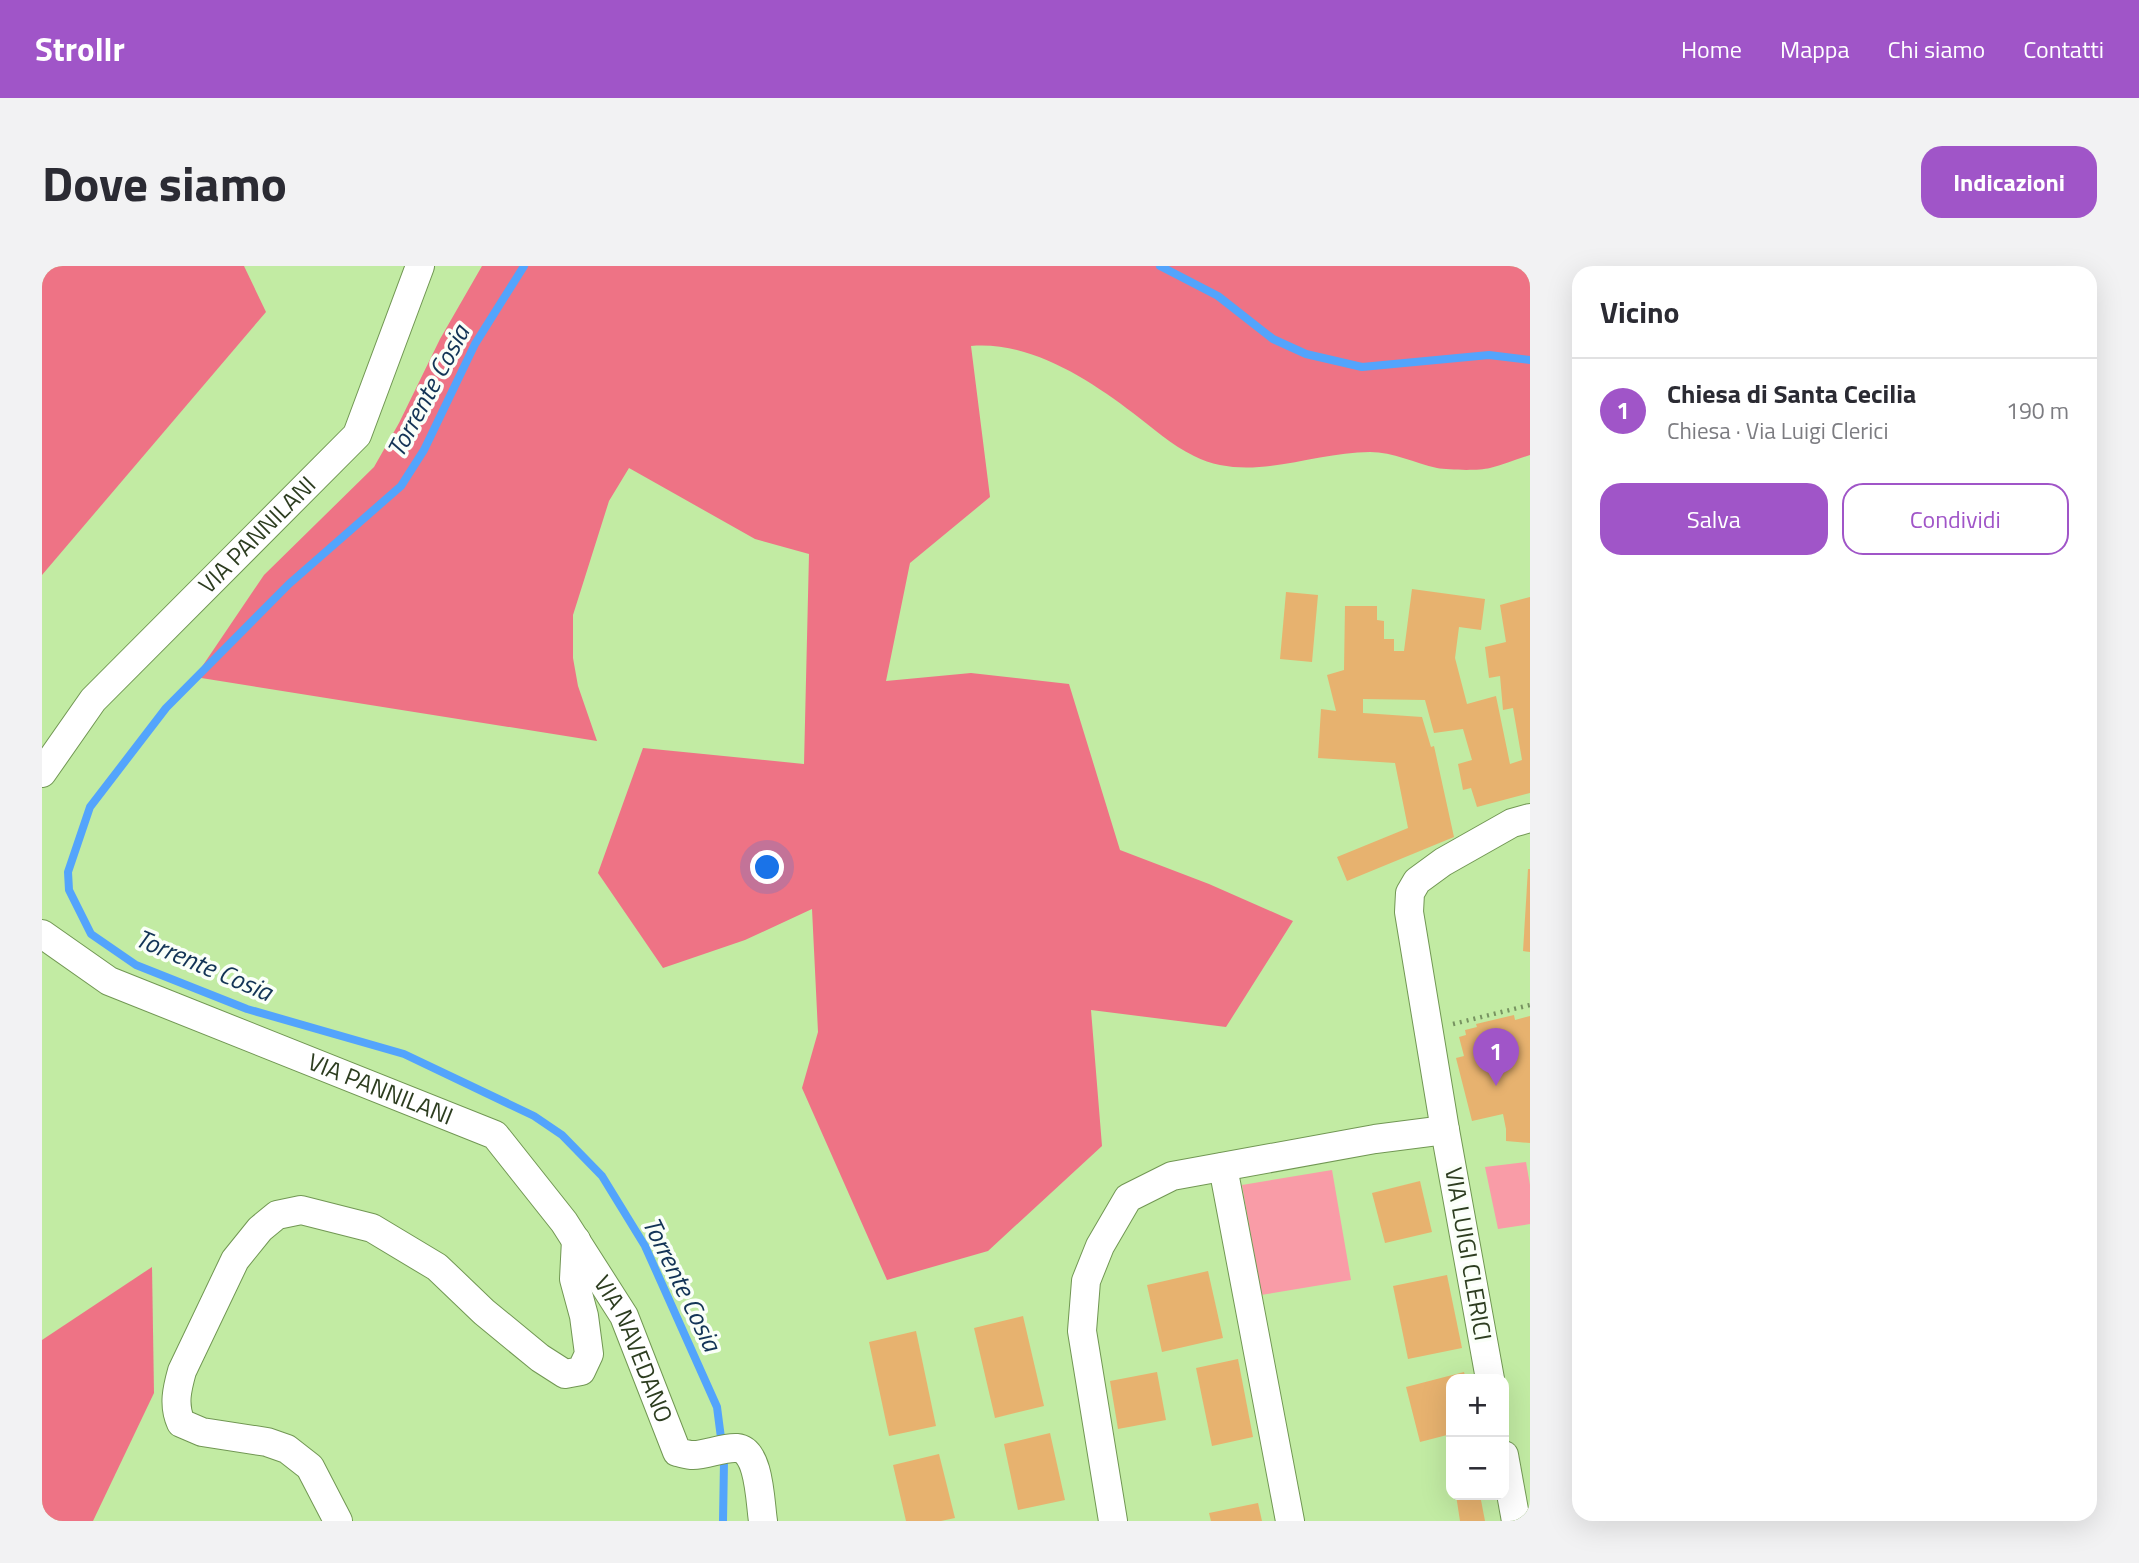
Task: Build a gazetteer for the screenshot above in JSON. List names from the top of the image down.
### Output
{
  "streets": {
    "street": ["VIA PANNILANI", "VIA LUIGI CLERICI", "VIA NAVEDANO"]
  },
  "crossings": [
    ["VIA PANNILANI", "VIA NAVEDANO"]
  ],
  "water": ["Torrente Cosia"],
  "page": {
    "header": "Strollr",
    "nav": [
      "Home",
      "Mappa",
      "Chi siamo",
      "Contatti"
    ],
    "title": "Dove siamo",
    "buttons": [
      "Indicazioni",
      ["Salva", "Condividi"]
    ],
    "heading": "Vicino",
    "list": [
      {
        "mark": "1",
        "name": "Chiesa di Santa Cecilia",
        "note": "Chiesa · Via Luigi Clerici",
        "value": "190 m"
      }
    ],
    "pins": "1",
    "map_buttons": ["+", "−"]
  }
}
